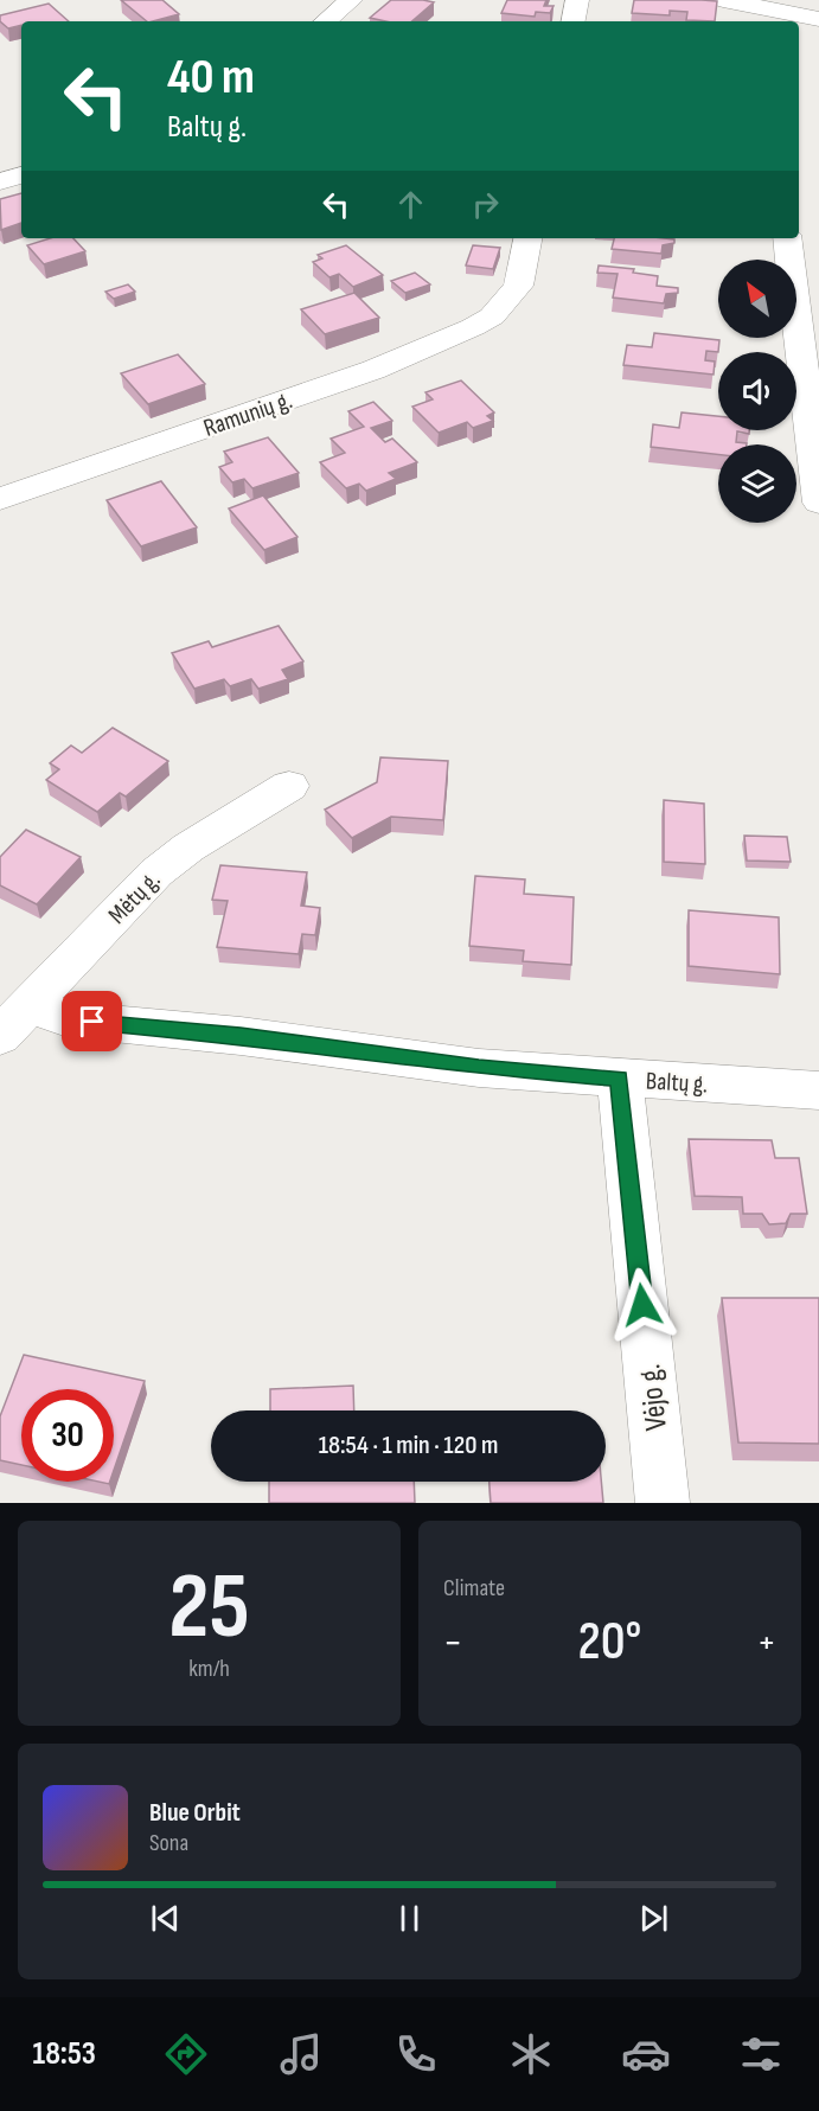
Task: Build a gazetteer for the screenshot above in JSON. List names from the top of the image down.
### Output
{
  "streets": {
    "street": [
      "Ramunių g.",
      "Mėtų g.",
      "Baltų g.",
      "Vėjo g."
    ]
  },
  "crossings": [
    ["Mėtų g.", "Baltų g."],
    ["Baltų g.", "Vėjo g."]
  ],
  "north": "top left",
  "page": {
    "turn": ["40 m", "Baltų g."],
    "limit": "30",
    "trip": "18:54 · 1 min · 120 m",
    "tile": [
      ["25", "km/h"],
      "Climate"
    ],
    "heat": ["−", "20°", "+"],
    "song": ["Blue Orbit", "Sona"],
    "tabs": "18:53"
  }
}
